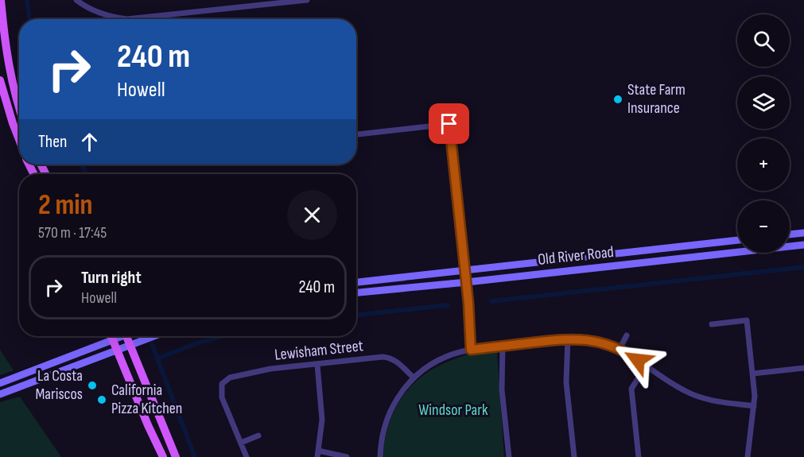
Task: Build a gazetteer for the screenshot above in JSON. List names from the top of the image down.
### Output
{
  "streets": {
    "main road": ["Old River Road"],
    "street": ["Lewisham Street"]
  },
  "parks": ["Windsor Park"],
  "places": ["State Farm Insurance", "La Costa Mariscos", "California Pizza Kitchen"],
  "page": {
    "map_buttons": ["+", "−"],
    "turn": ["240 m", "Howell"],
    "then": "Then",
    "heading": ["2 min", "570 m · 17:45"],
    "list": [
      {
        "name": "Turn right",
        "note": "Howell",
        "value": "240 m"
      }
    ]
  }
}
